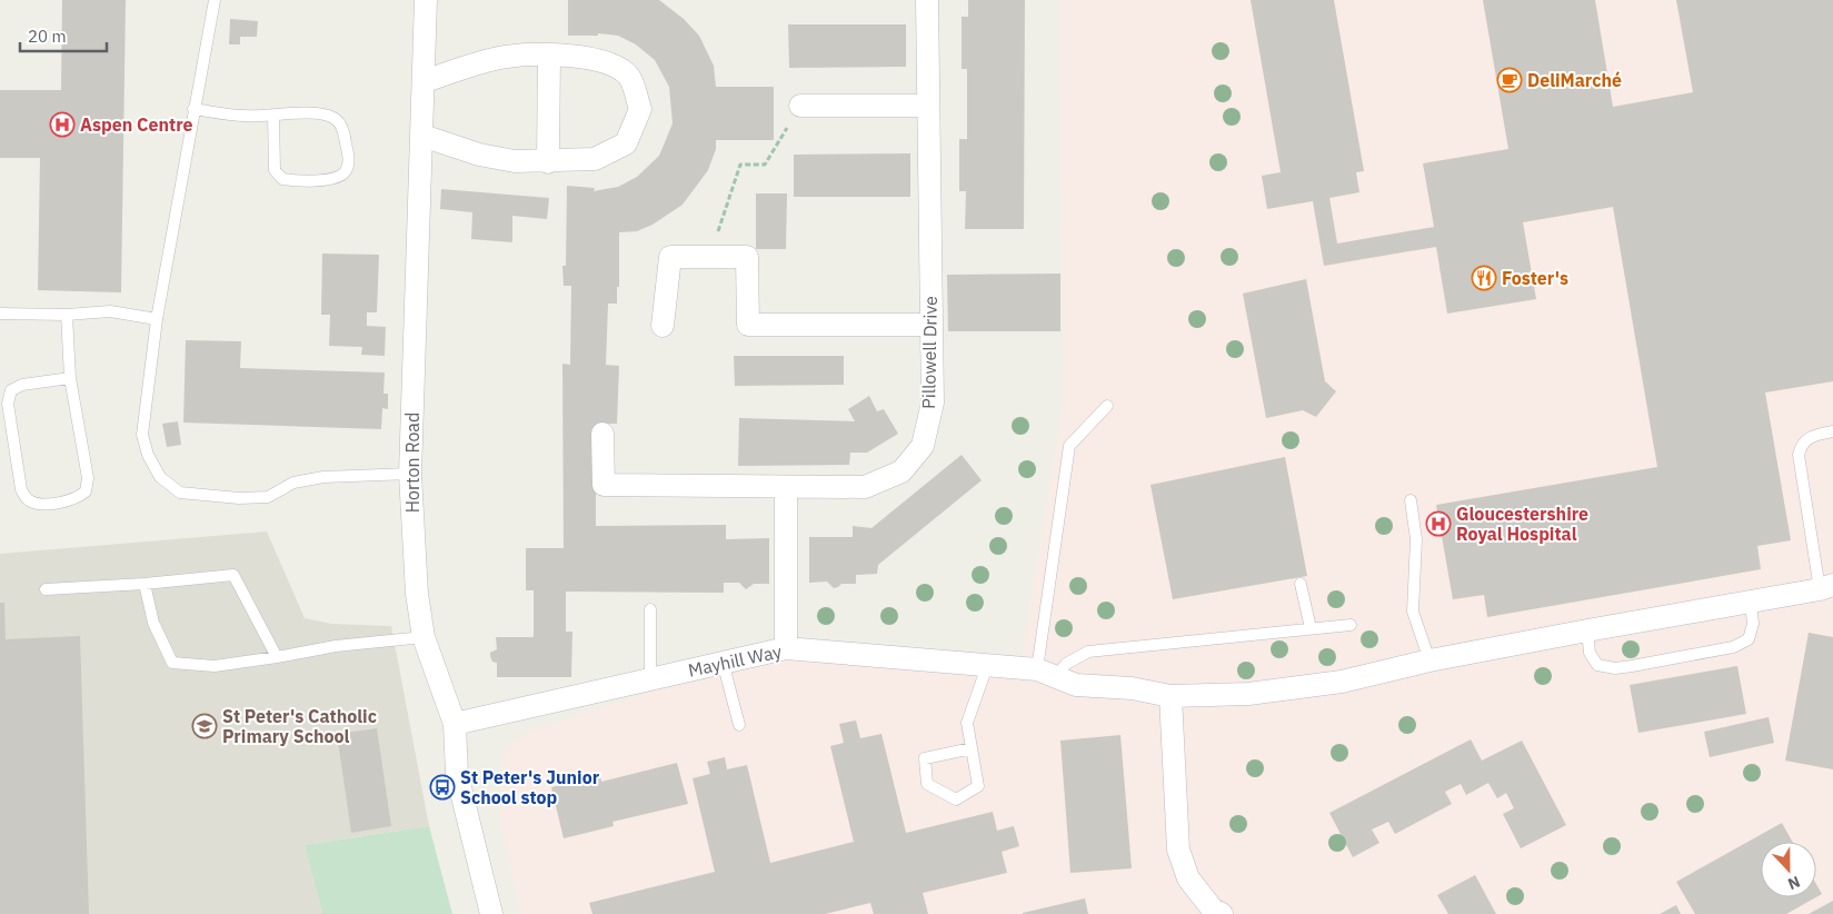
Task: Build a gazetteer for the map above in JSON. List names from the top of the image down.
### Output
{
  "streets": {
    "street": ["Pillowell Drive", "Horton Road", "Mayhill Way"]
  },
  "crossings": [
    ["Horton Road", "Mayhill Way"]
  ],
  "places": {
    "cafe": ["DeliMarché"],
    "hospital": ["Aspen Centre", "Gloucestershire Royal Hospital"],
    "restaurant": ["Foster's"],
    "school or university": ["St Peter's Catholic Primary School"],
    "bus stop": ["St Peter's Junior School stop"]
  },
  "scale_bar": "20 m",
  "north": "bottom"
}
